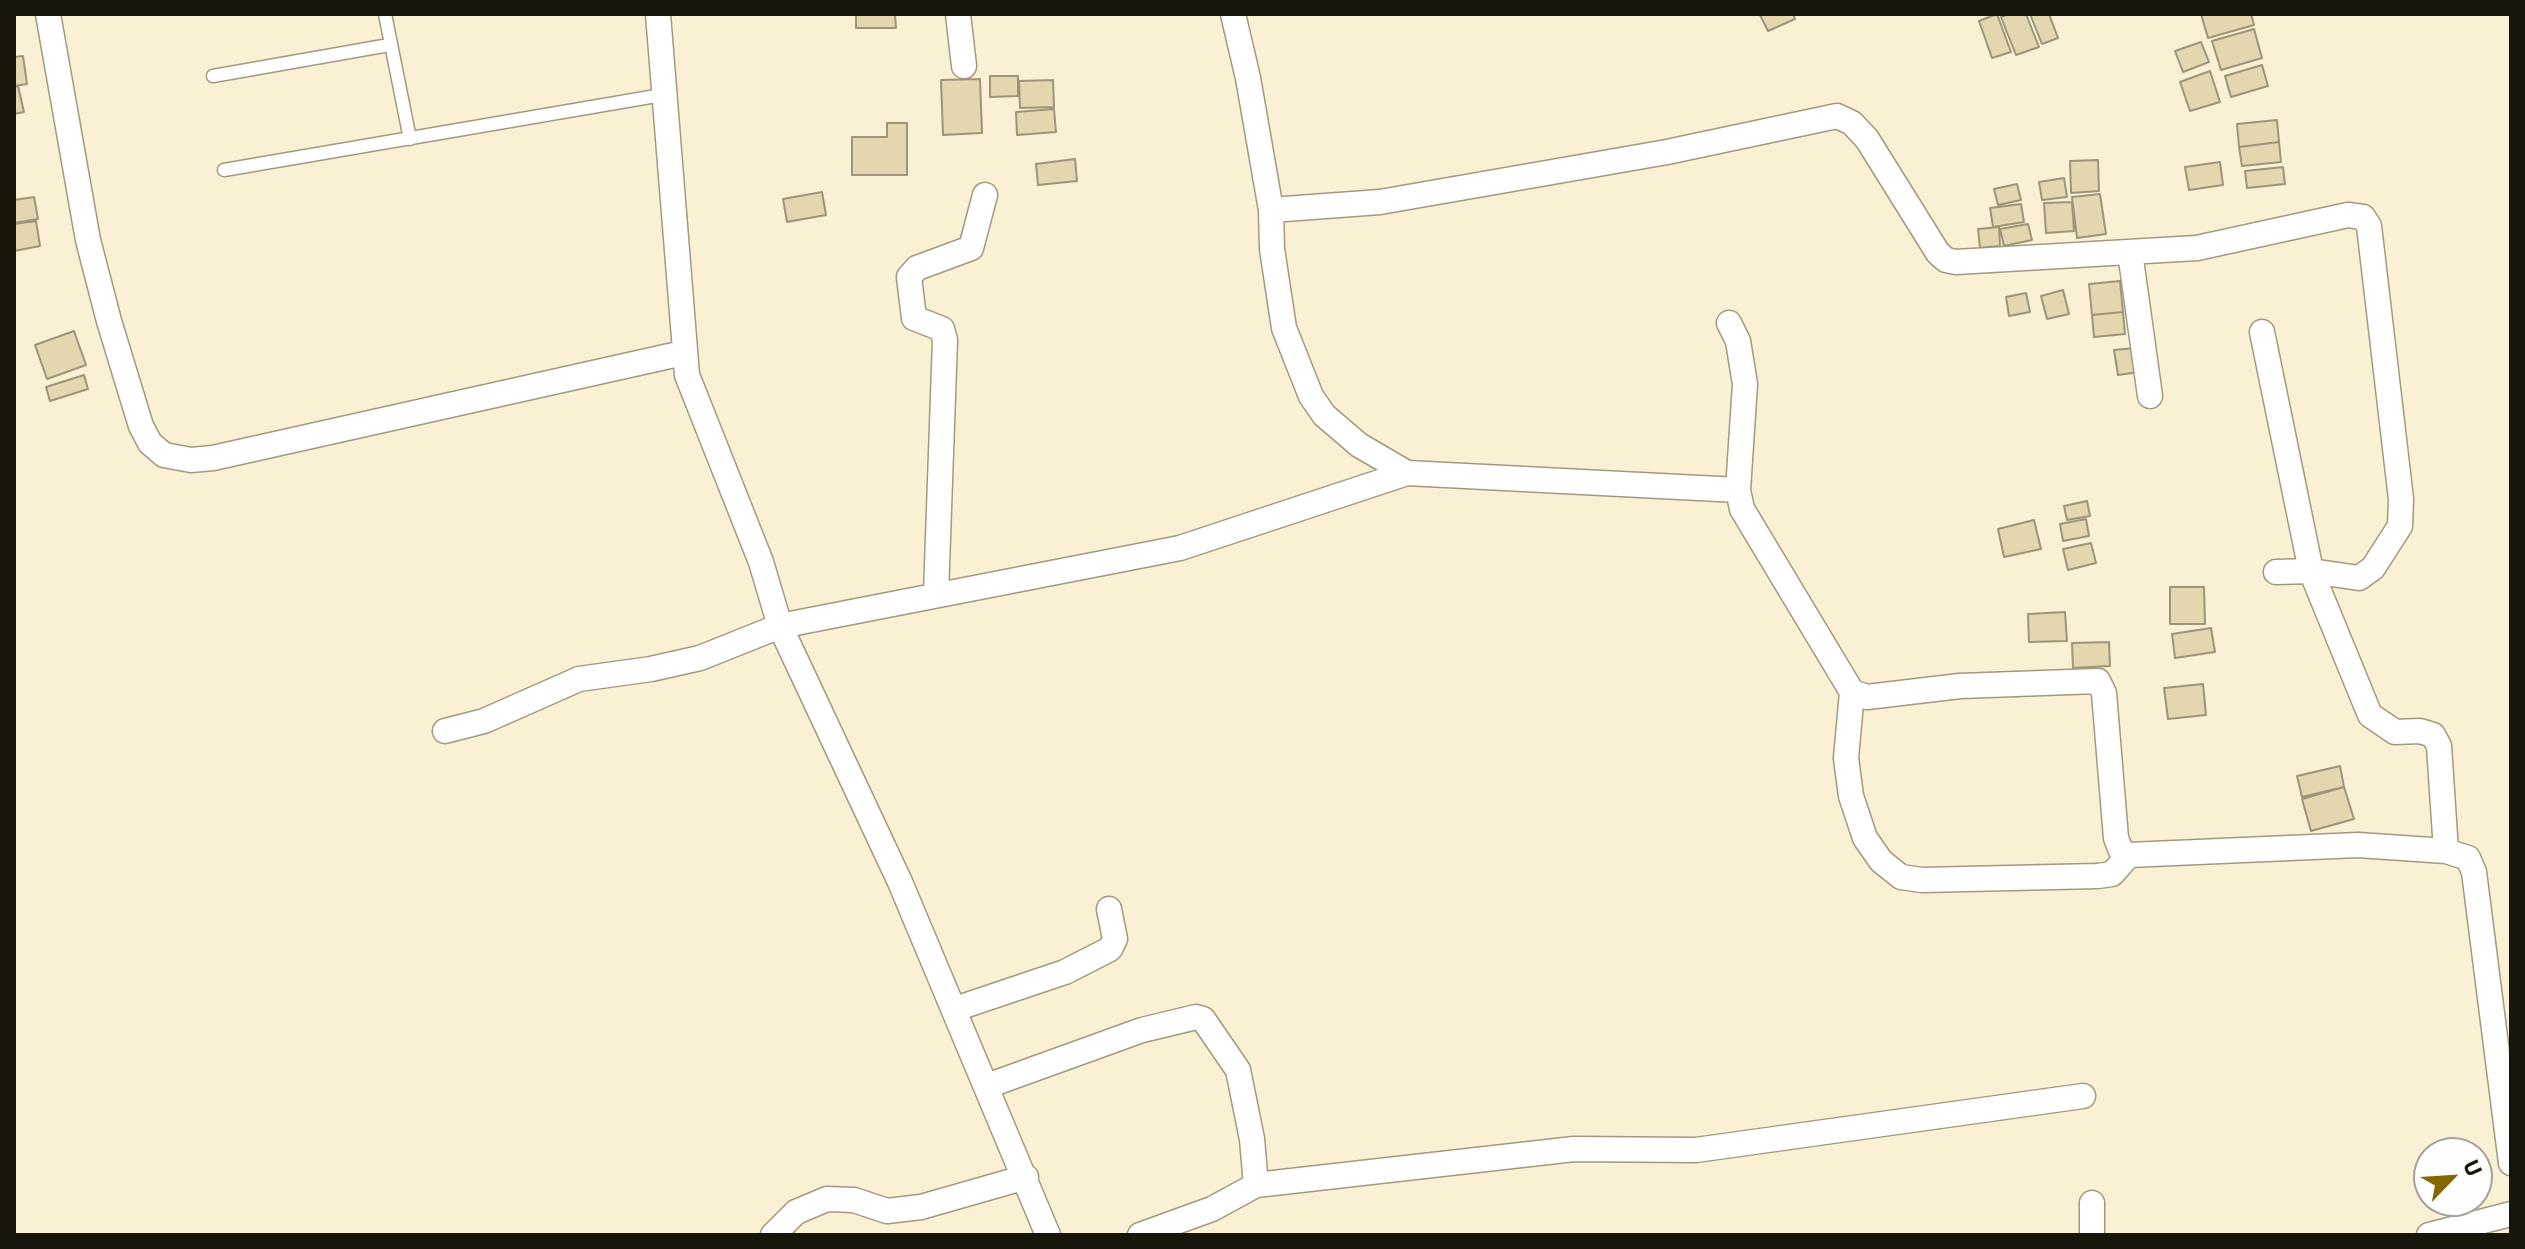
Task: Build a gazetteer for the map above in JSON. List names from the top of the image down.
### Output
{
  "north": "top right"
}
